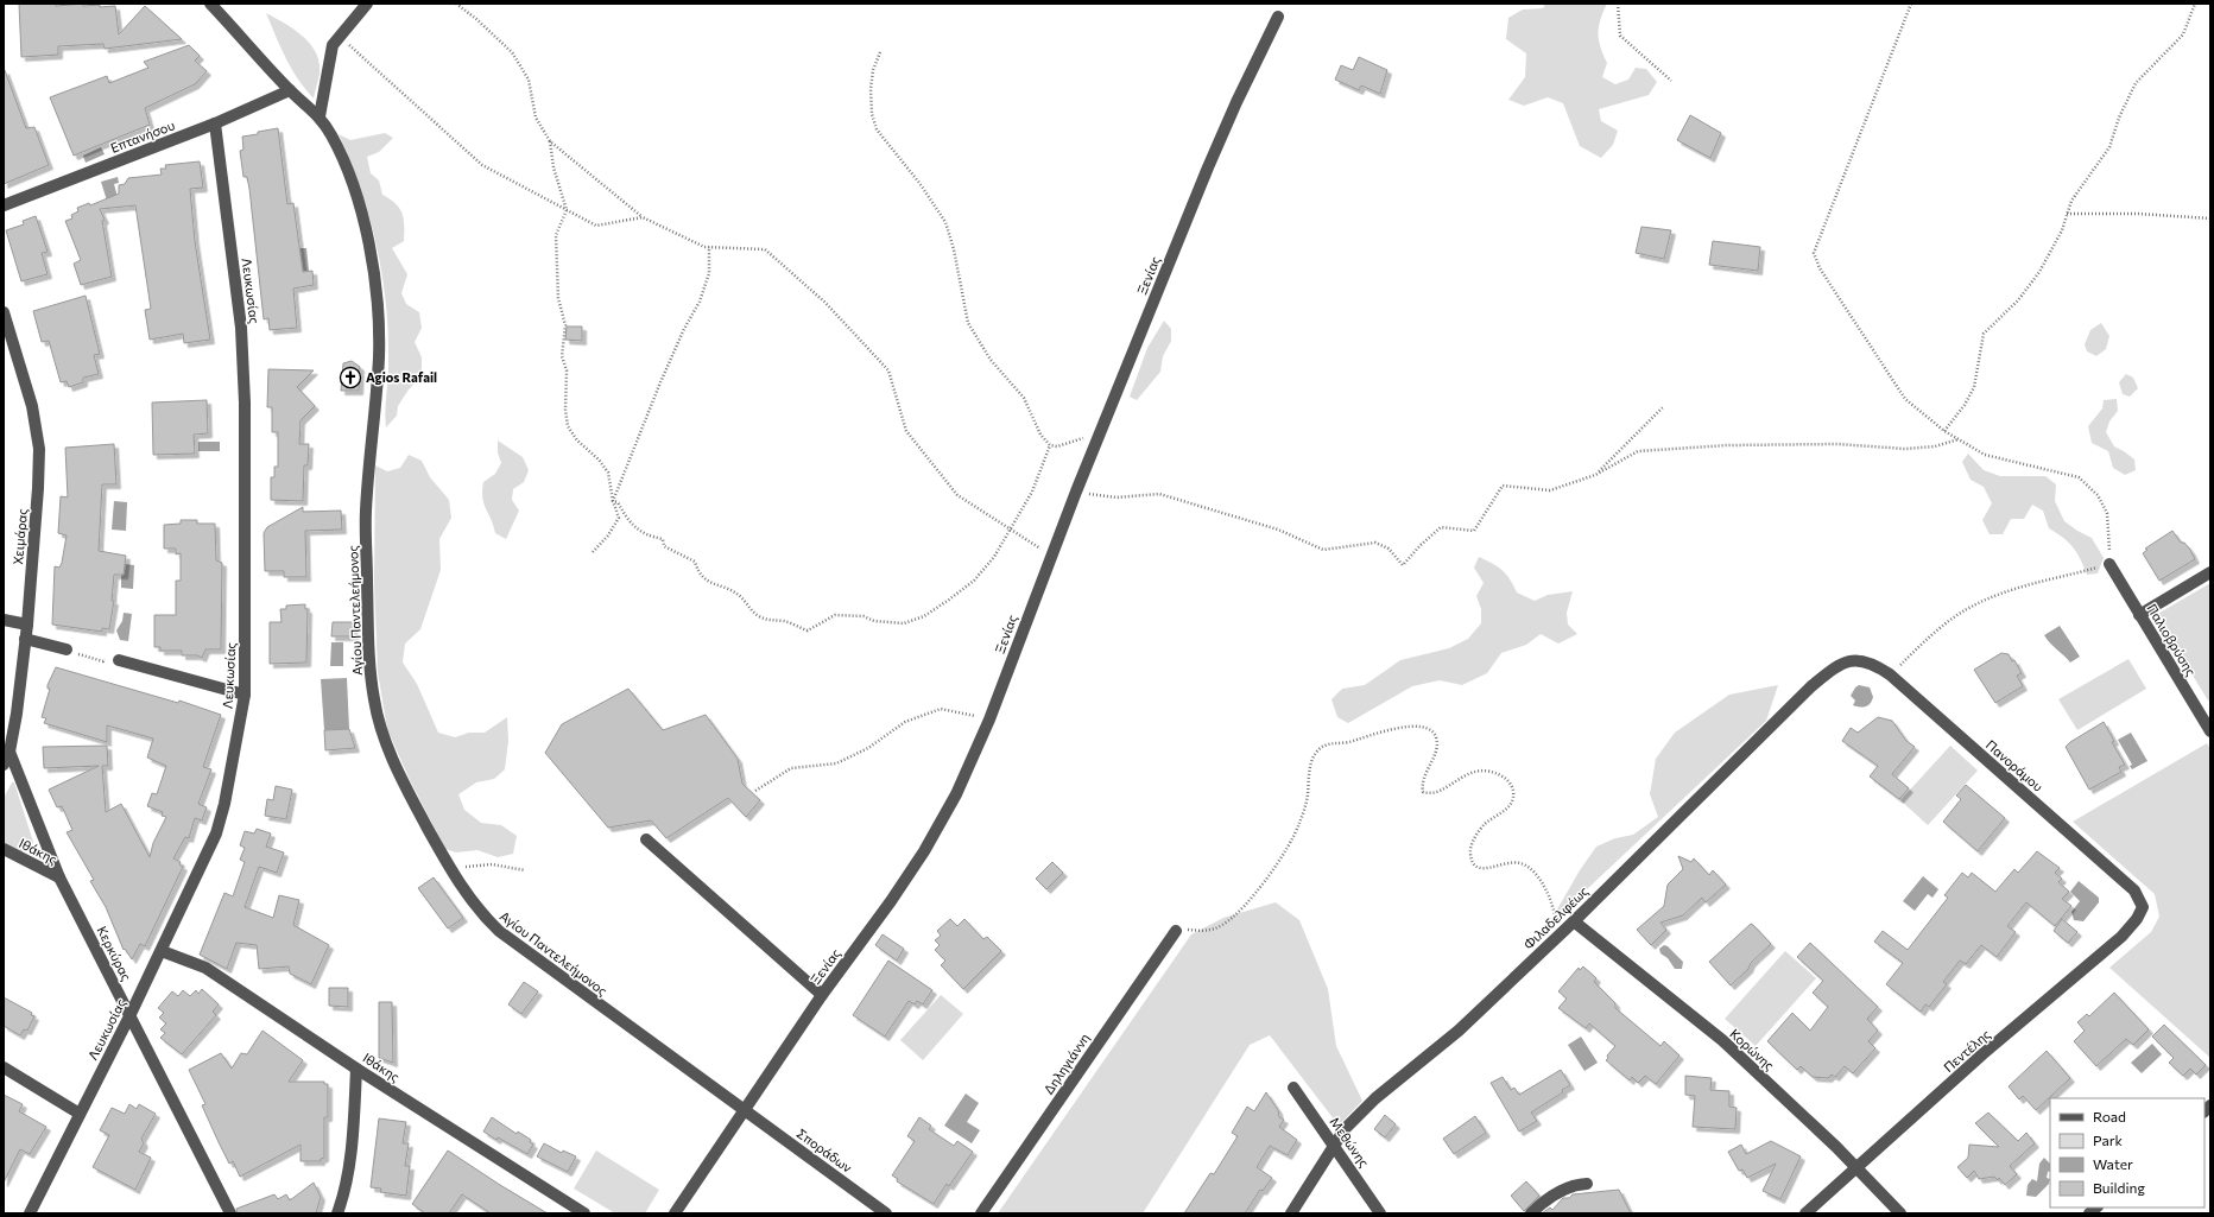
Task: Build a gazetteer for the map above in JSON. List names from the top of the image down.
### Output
{
  "streets": {
    "street": [
      "Επτανήσου",
      "Ξενίας",
      "Λευκωσίας",
      "Χειμάρας",
      "Αγίου Παντελεήμονος",
      "Παλιοβρύσης",
      "Πανοράμου",
      "Ιθάκης",
      "Φιλαδελφέως",
      "Κερκύρας",
      "Κορώνης",
      "Πεντέλης",
      "Δηληγιάννη",
      "Μεθώνης",
      "Σποράδων"
    ]
  },
  "crossings": [
    ["Επτανήσου", "Λευκωσίας"],
    ["Επτανήσου", "Αγίου Παντελεήμονος"],
    ["Ξενίας", "Αγίου Παντελεήμονος"],
    ["Ξενίας", "Σποράδων"],
    ["Λευκωσίας", "Ιθάκης"],
    ["Λευκωσίας", "Κερκύρας"],
    ["Χειμάρας", "Κερκύρας"],
    ["Αγίου Παντελεήμονος", "Σποράδων"],
    ["Πανοράμου", "Φιλαδελφέως"],
    ["Πανοράμου", "Πεντέλης"],
    ["Ιθάκης", "Κερκύρας"],
    ["Φιλαδελφέως", "Κορώνης"],
    ["Φιλαδελφέως", "Μεθώνης"],
    ["Κορώνης", "Πεντέλης"]
  ],
  "places": {
    "church": ["Agios Rafail"]
  },
  "legend": [
    "Road",
    "Park",
    "Water",
    "Building"
  ]
}
